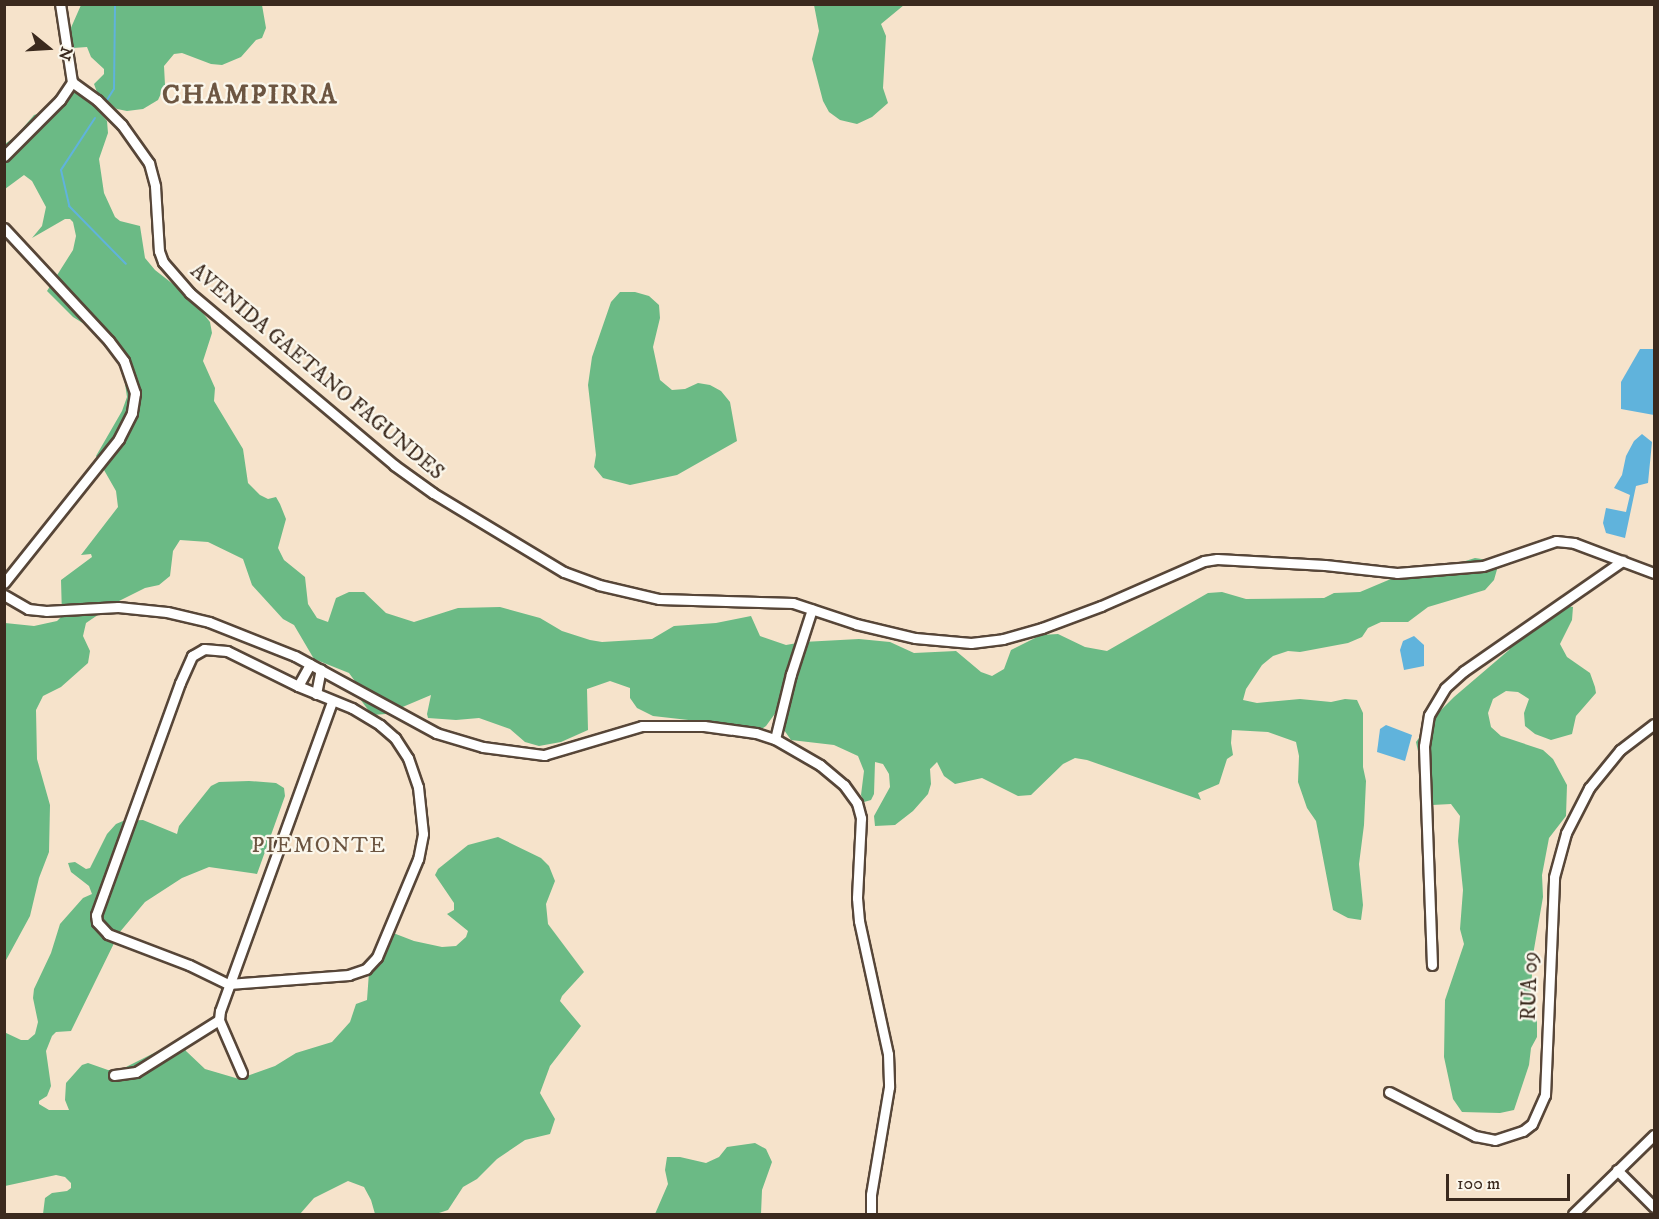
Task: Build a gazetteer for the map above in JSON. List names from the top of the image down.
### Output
{
  "streets": {
    "street": ["AVENIDA GAETANO FAGUNDES", "RUA 09"]
  },
  "districts": ["CHAMPIRRA", "PIEMONTE"],
  "scale_bar": "100 m",
  "north": "right"
}
